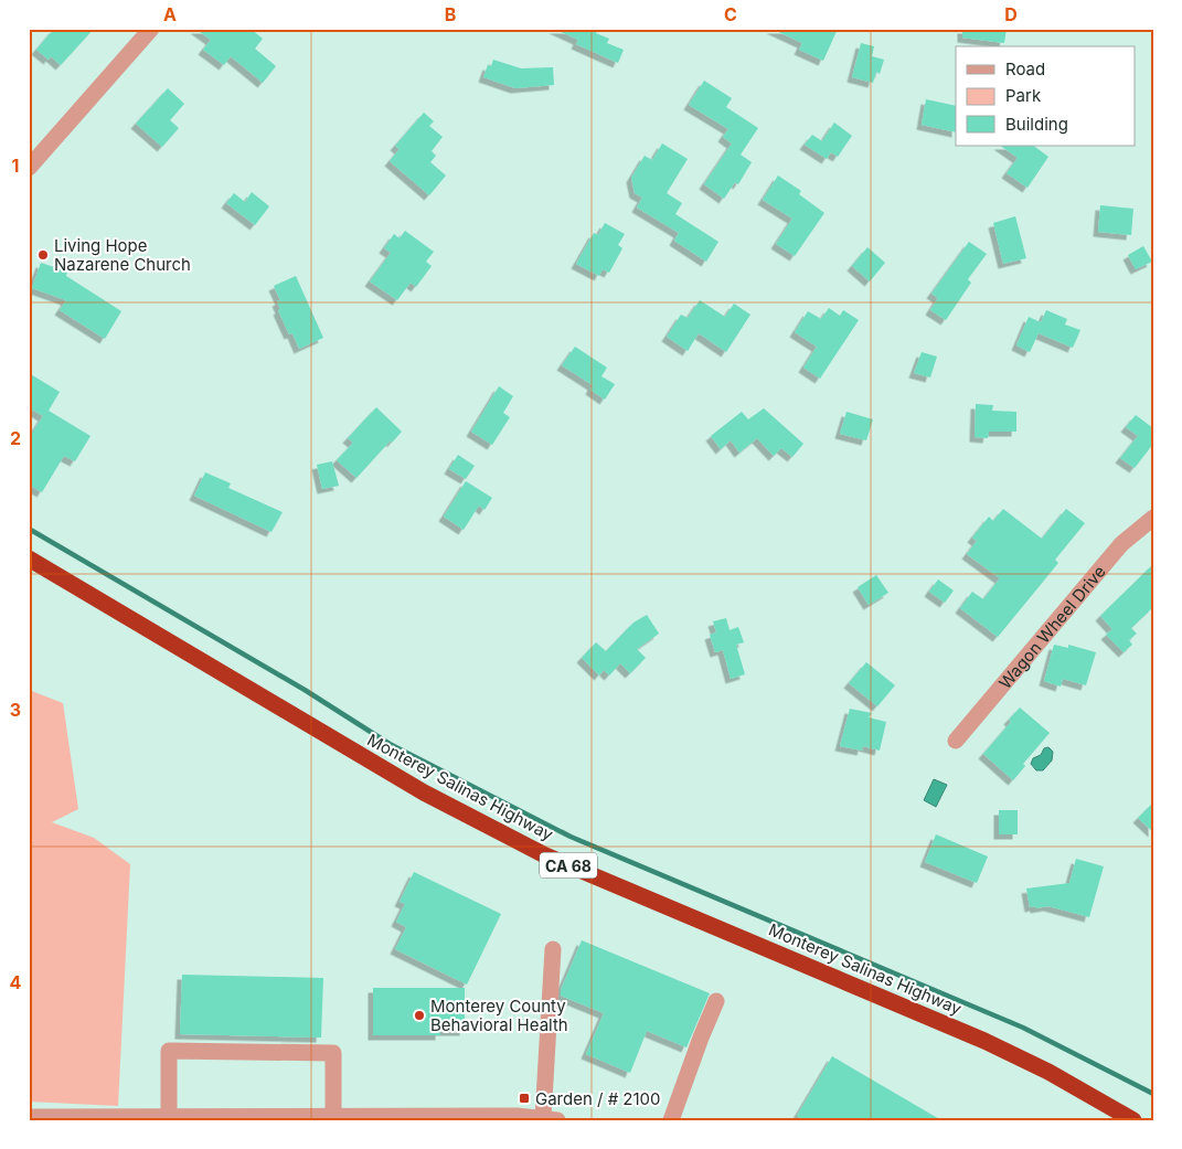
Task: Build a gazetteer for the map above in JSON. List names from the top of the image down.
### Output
{
  "streets": {
    "highway": ["Monterey Salinas Highway", "CA 68"],
    "street": ["Wagon Wheel Drive"]
  },
  "places": {
    "other": ["Living Hope Nazarene Church", "Monterey County Behavioral Health"],
    "transit": ["Garden / # 2100"]
  },
  "legend": ["Road", "Park", "Building"],
  "grid": {
    "columns": [
      "A",
      "B",
      "C",
      "D"
    ],
    "rows": [
      "1",
      "2",
      "3",
      "4"
    ]
  }
}
